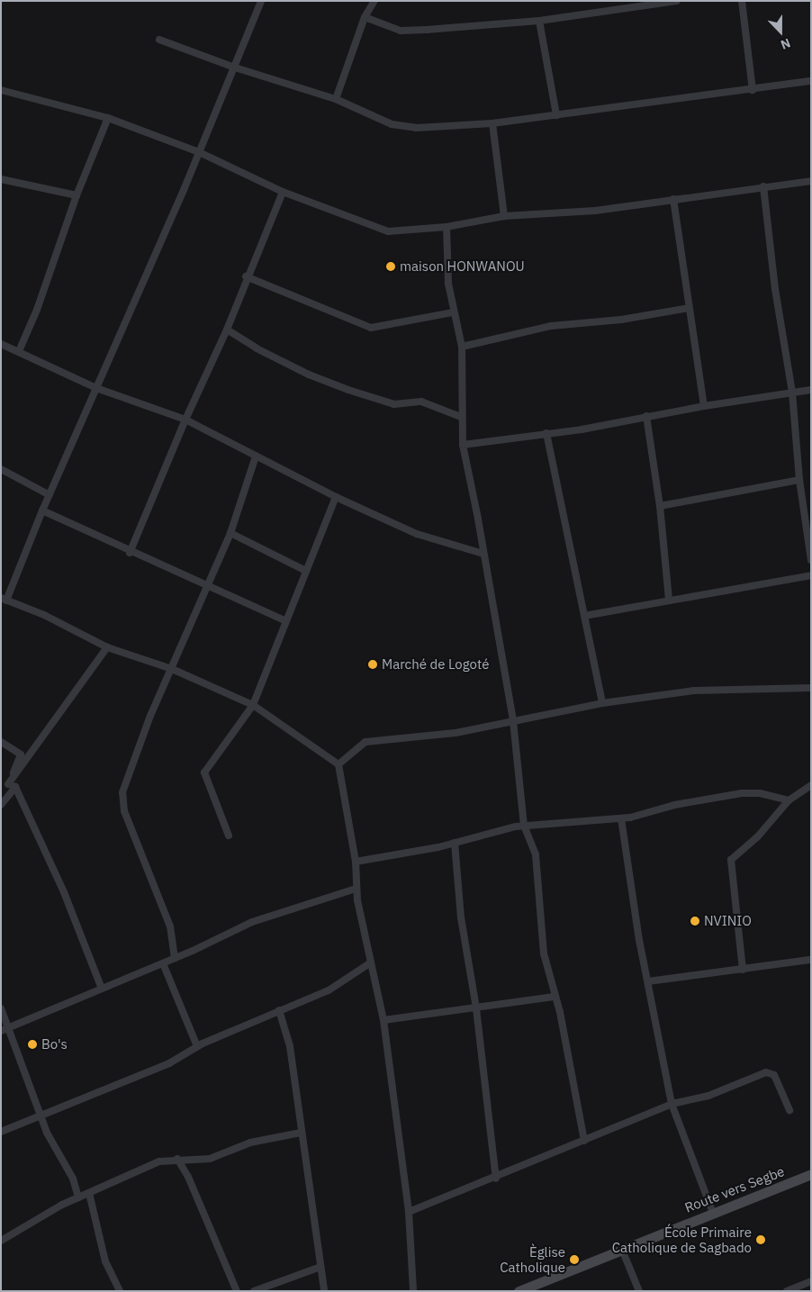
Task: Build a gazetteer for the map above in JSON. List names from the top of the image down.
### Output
{
  "streets": {
    "main road": ["Route vers Segbe"]
  },
  "places": [
    "maison HONWANOU",
    "Marché de Logoté",
    "NVINIO",
    "Bo's",
    "École Primaire Catholique de Sagbado",
    "Èglise Catholique"
  ],
  "north": "bottom"
}
